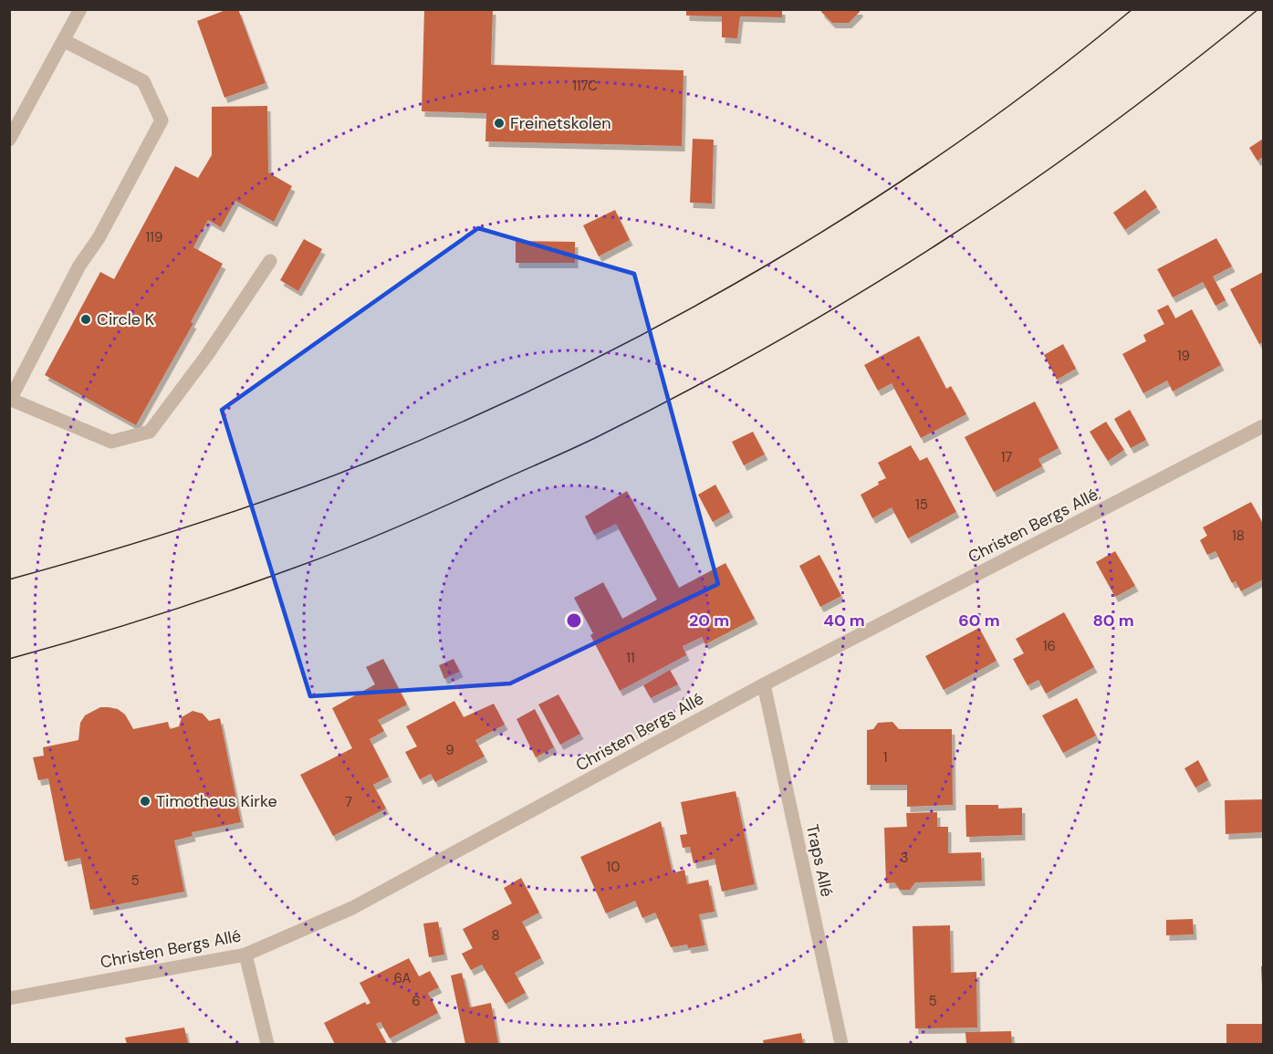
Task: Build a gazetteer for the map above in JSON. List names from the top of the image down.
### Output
{
  "streets": {
    "street": ["Christen Bergs Allé", "Traps Allé"]
  },
  "crossings": [
    ["Christen Bergs Allé", "Traps Allé"]
  ],
  "places": ["Freinetskolen", "Circle K", "Timotheus Kirke"],
  "house_numbers": [
    "117C",
    "119",
    "19",
    "17",
    "15",
    "18",
    "16",
    "11",
    "9",
    "1",
    "7",
    "3",
    "10",
    "5",
    "8",
    "6A",
    "6",
    "5"
  ],
  "rings": [
    "20 m",
    "40 m",
    "60 m",
    "80 m"
  ]
}
